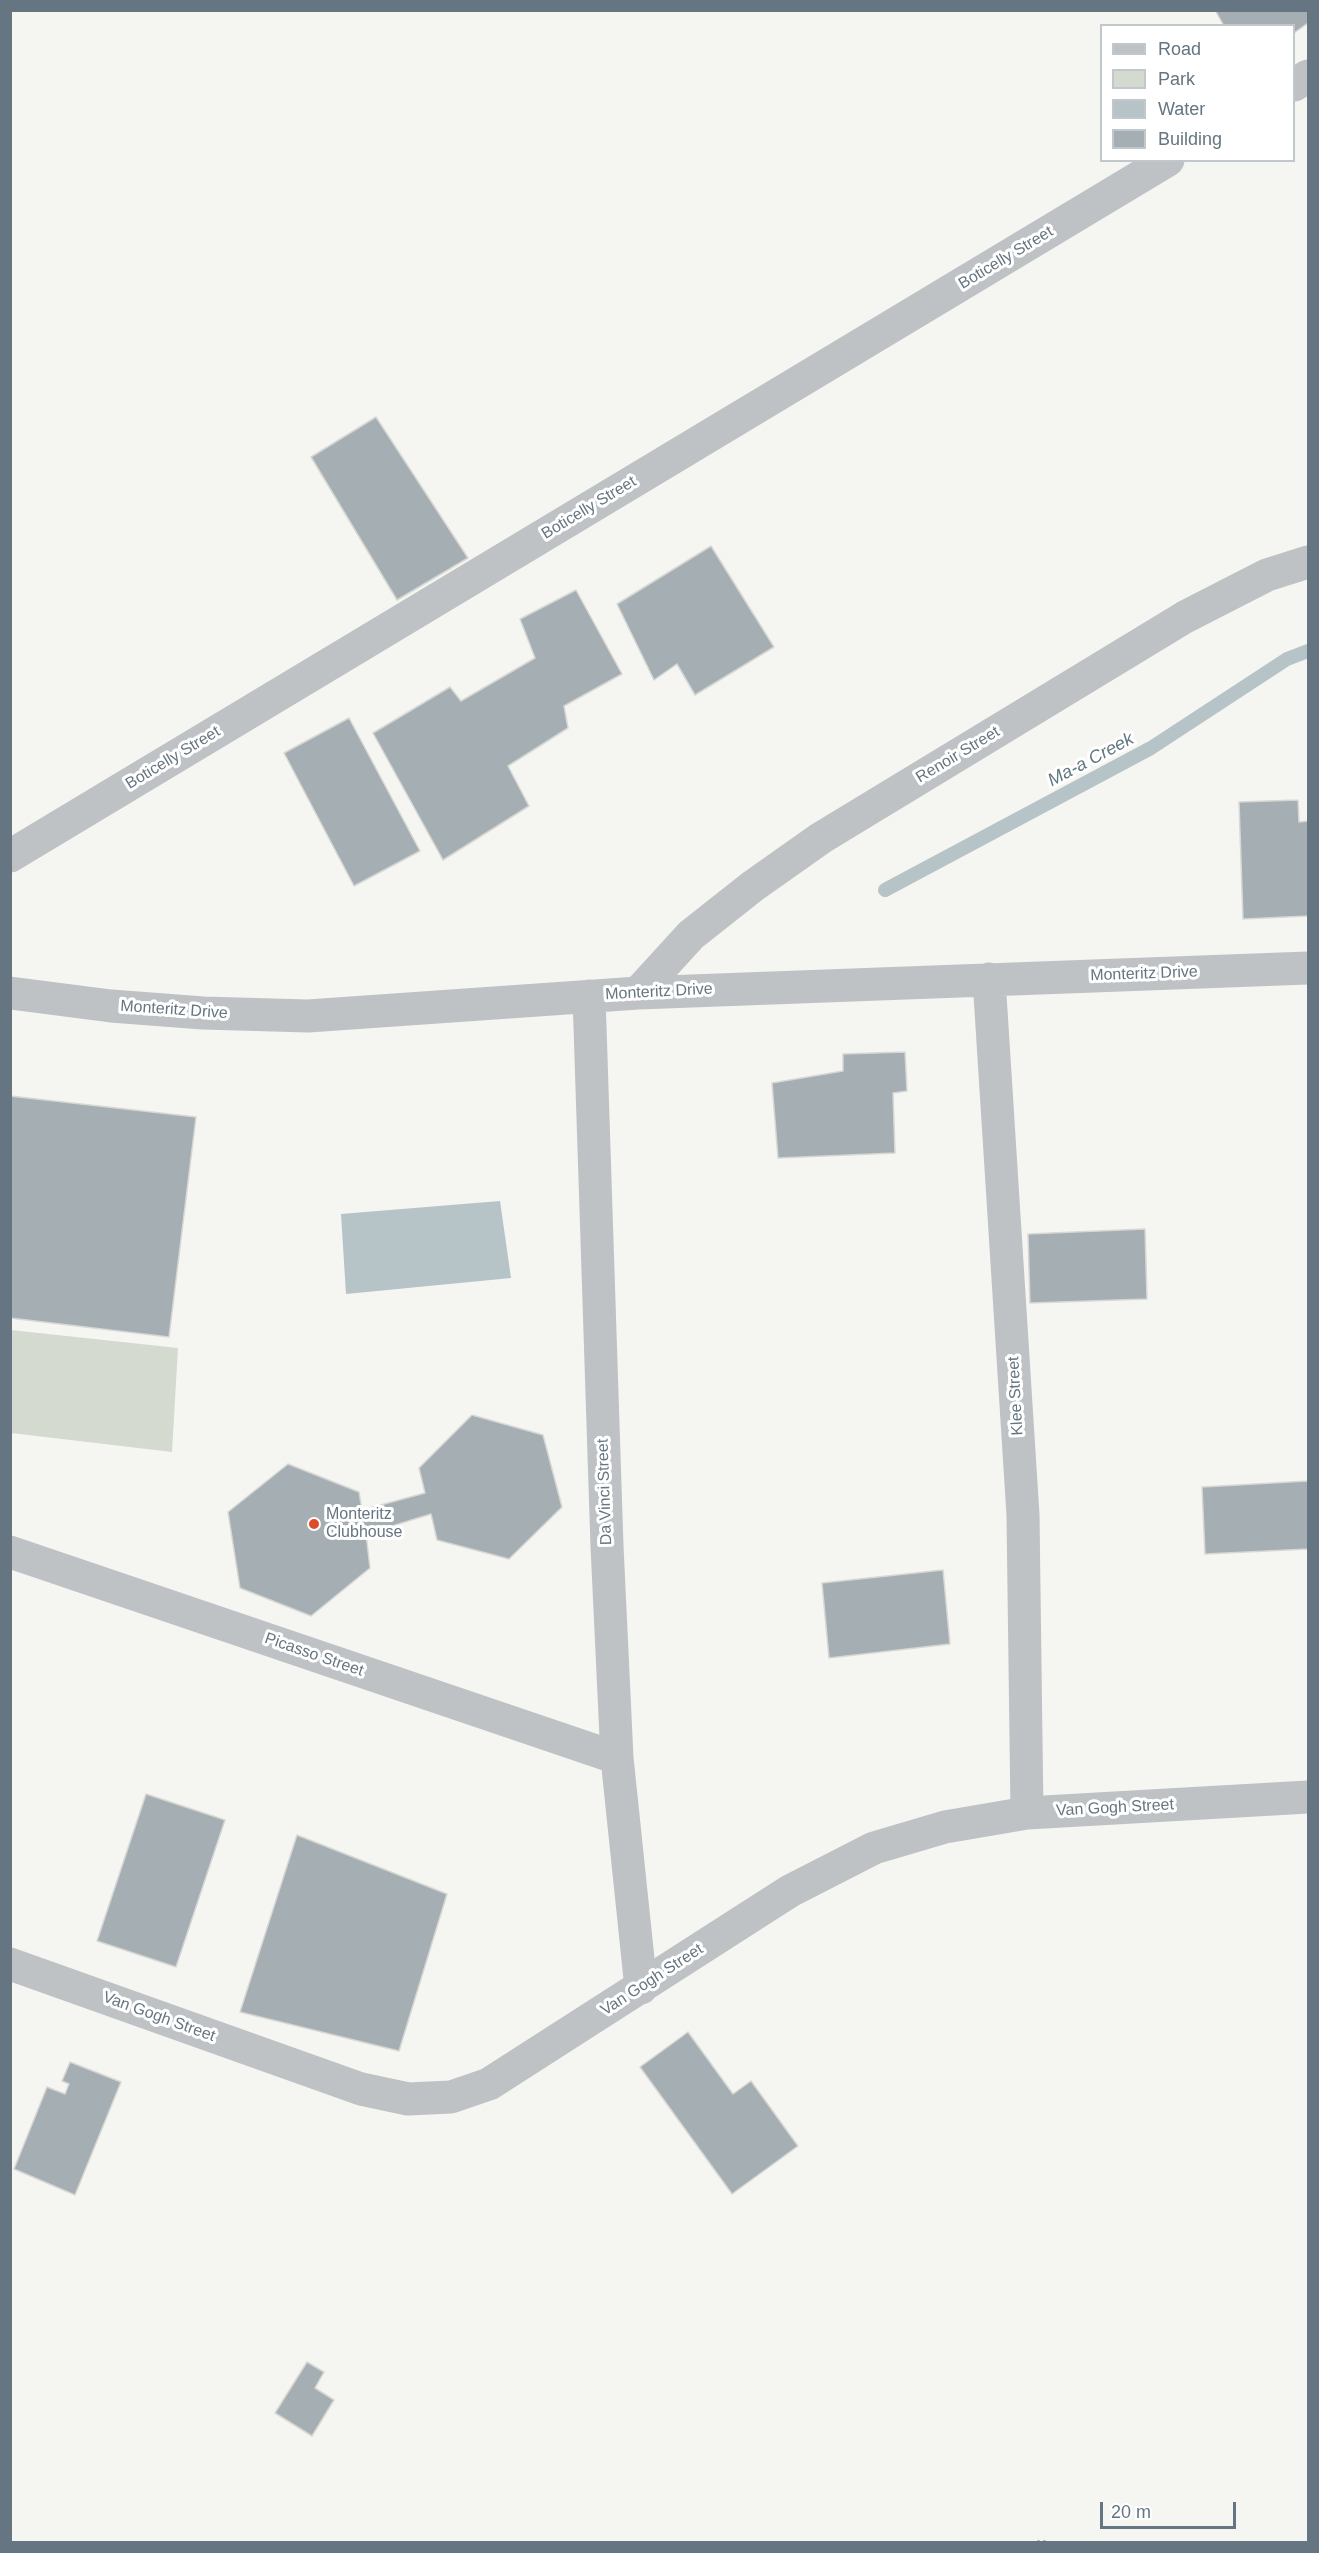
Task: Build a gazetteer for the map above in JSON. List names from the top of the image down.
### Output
{
  "streets": {
    "street": [
      "Boticelly Street",
      "Renoir Street",
      "Monteritz Drive",
      "Klee Street",
      "Da Vinci Street",
      "Picasso Street",
      "Van Gogh Street"
    ]
  },
  "crossings": [
    ["Renoir Street", "Monteritz Drive"],
    ["Monteritz Drive", "Klee Street"],
    ["Monteritz Drive", "Da Vinci Street"],
    ["Klee Street", "Van Gogh Street"],
    ["Da Vinci Street", "Picasso Street"],
    ["Da Vinci Street", "Van Gogh Street"]
  ],
  "water": ["Ma-a Creek"],
  "places": ["Monteritz Clubhouse"],
  "legend": [
    "Road",
    "Park",
    "Water",
    "Building"
  ],
  "scale_bar": "20 m"
}
